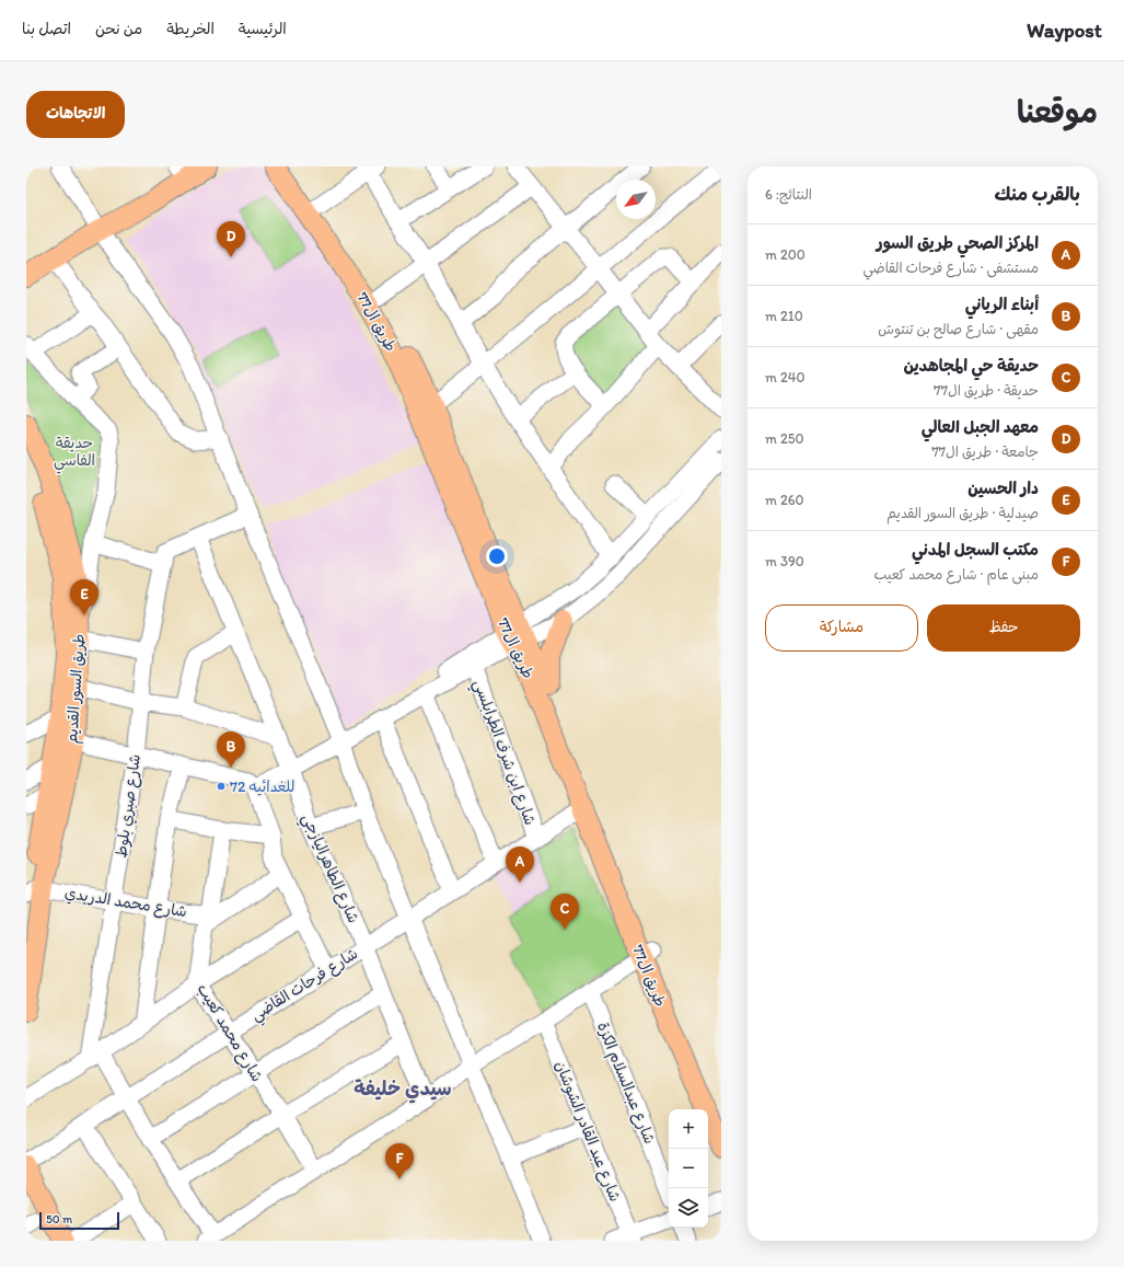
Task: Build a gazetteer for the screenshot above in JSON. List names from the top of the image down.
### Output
{
  "streets": {
    "main road": ["طريق ال77", "طريق السور القديم"],
    "street": [
      "شارع ابن شرف الطرابلسي",
      "شارع صبري بلوط",
      "شارع الطاهراليازجي",
      "شارع محمد الدريدي",
      "شارع فرحات القاضي",
      "شارع محمد كعيب",
      "شارع عبدالسلام الكزة",
      "شارع عبد القادر الشوشان"
    ]
  },
  "crossings": [
    ["طريق ال77", "شارع فرحات القاضي"],
    ["طريق السور القديم", "شارع محمد الدريدي"],
    ["شارع ابن شرف الطرابلسي", "شارع فرحات القاضي"],
    ["شارع صبري بلوط", "شارع محمد الدريدي"],
    ["شارع الطاهراليازجي", "شارع فرحات القاضي"],
    ["شارع محمد الدريدي", "شارع محمد كعيب"],
    ["شارع فرحات القاضي", "شارع محمد كعيب"]
  ],
  "districts": ["سيدي خليفة"],
  "parks": ["حديقة الفاسي"],
  "places": ["72 للغدائيه"],
  "scale_bar": "50 m",
  "north": "bottom left",
  "page": {
    "header": "Waypost",
    "nav": [
      "الرئيسية",
      "الخريطة",
      "من نحن",
      "اتصل بنا"
    ],
    "title": "موقعنا",
    "buttons": [
      "الاتجاهات",
      ["حفظ", "مشاركة"]
    ],
    "heading": ["بالقرب منك", "النتائج: 6"],
    "pins": [
      "D",
      "E",
      "B",
      "A",
      "C",
      "F"
    ],
    "list": [
      {
        "mark": "A",
        "name": "المركز الصحي طريق السور",
        "note": "مستشفى · شارع فرحات القاضي",
        "value": "200 m"
      },
      {
        "mark": "B",
        "name": "أبناء الرياني",
        "note": "مقهى · شارع صالح بن تنتوش",
        "value": "210 m"
      },
      {
        "mark": "C",
        "name": "حديقة حي المجاهدين",
        "note": "حديقة · طريق ال77",
        "value": "240 m"
      },
      {
        "mark": "D",
        "name": "معهد الجبل العالي",
        "note": "جامعة · طريق ال77",
        "value": "250 m"
      },
      {
        "mark": "E",
        "name": "دار الحسين",
        "note": "صيدلية · طريق السور القديم",
        "value": "260 m"
      },
      {
        "mark": "F",
        "name": "مكتب السجل المدني",
        "note": "مبنى عام · شارع محمد كعيب",
        "value": "390 m"
      }
    ],
    "map_buttons": ["+", "−"],
    "scale": "50 m"
  }
}
